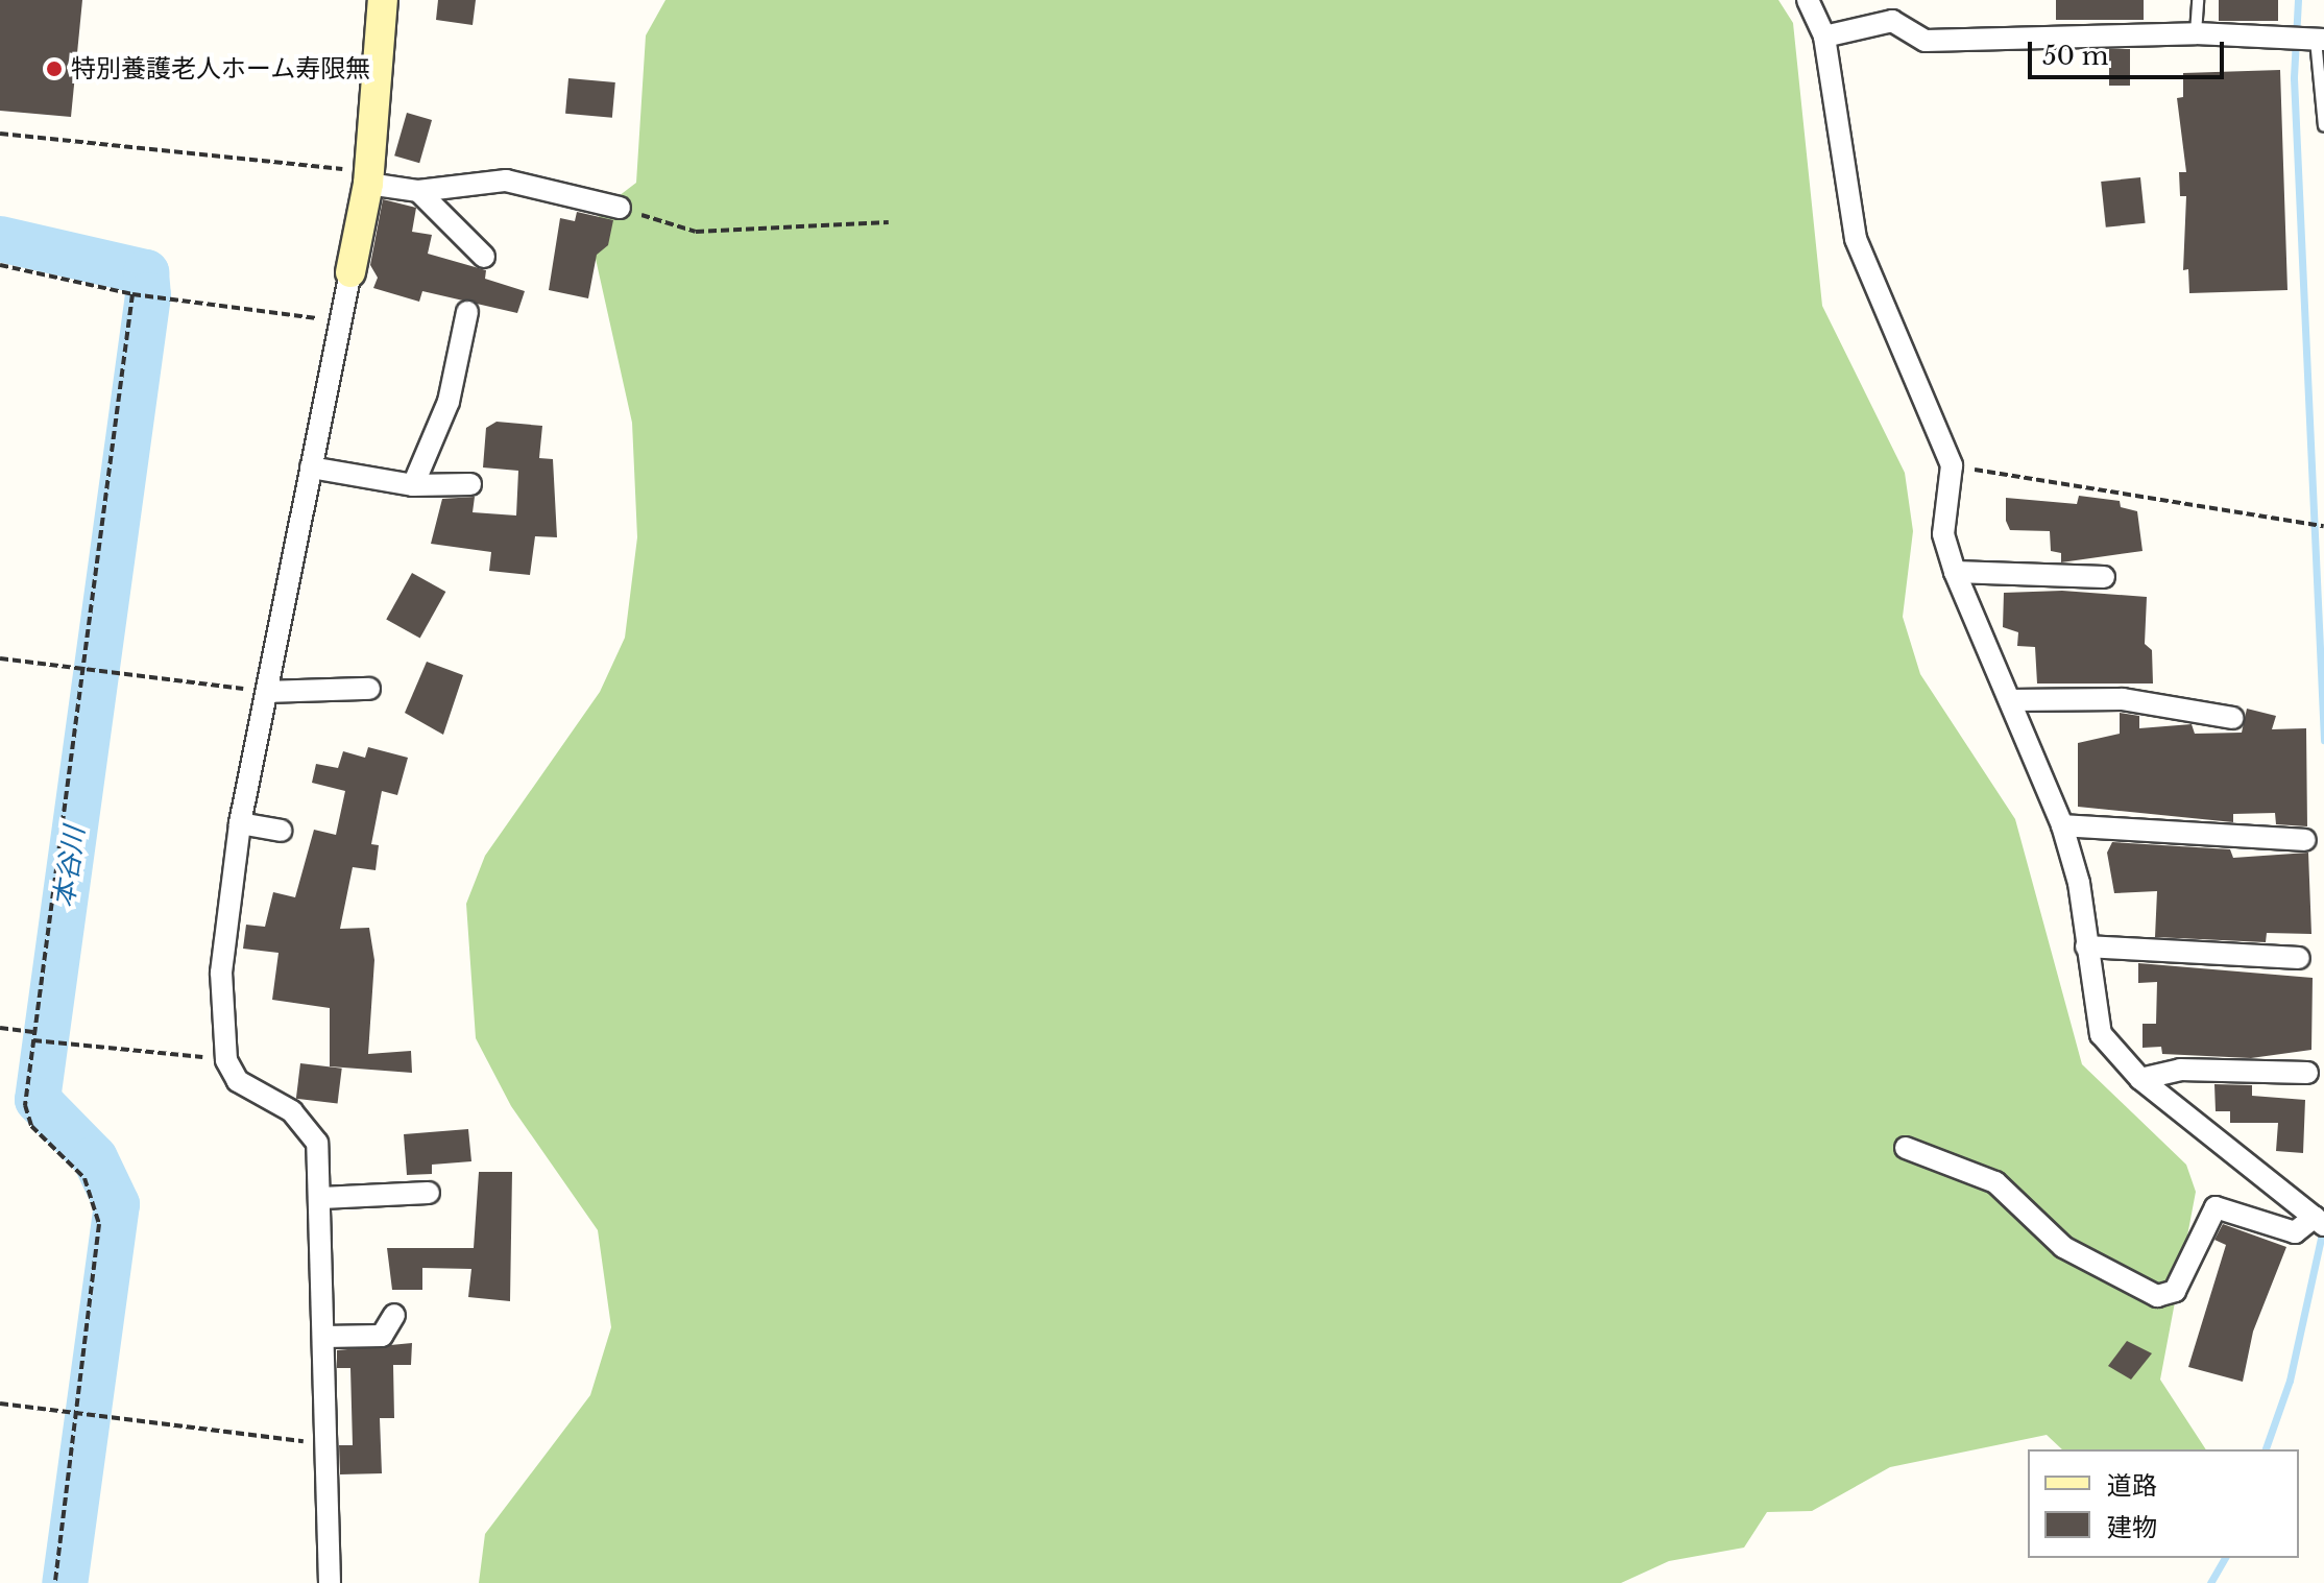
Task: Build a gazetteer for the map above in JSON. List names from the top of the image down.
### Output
{
  "water": ["本谷川"],
  "places": ["特別養護老人ホーム寿限無"],
  "legend": ["道路", "建物"],
  "scale_bar": "50 m"
}
